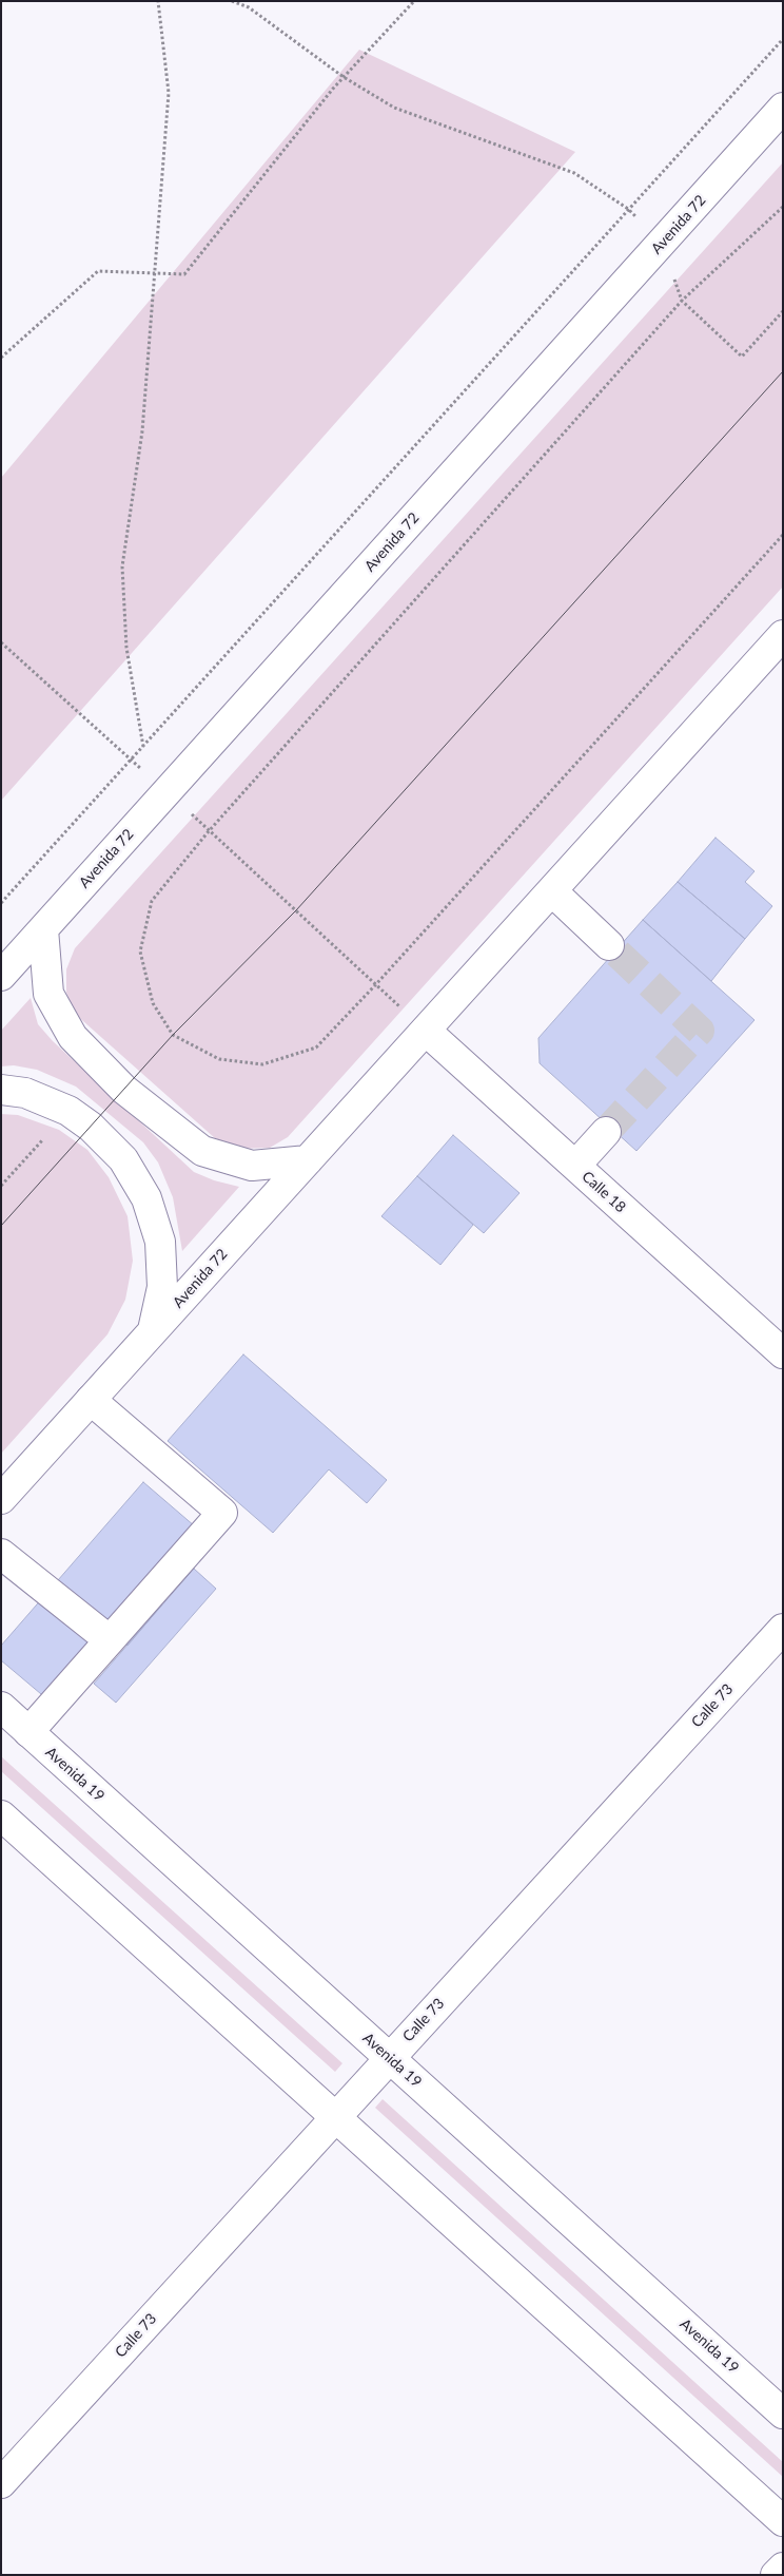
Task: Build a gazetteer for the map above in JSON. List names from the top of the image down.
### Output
{
  "streets": {
    "main road": [
      "Avenida 72",
      "Calle 18",
      "Calle 73",
      "Avenida 19"
    ]
  },
  "crossings": [
    ["Avenida 72", "Calle 18"],
    ["Calle 73", "Avenida 19"]
  ]
}
